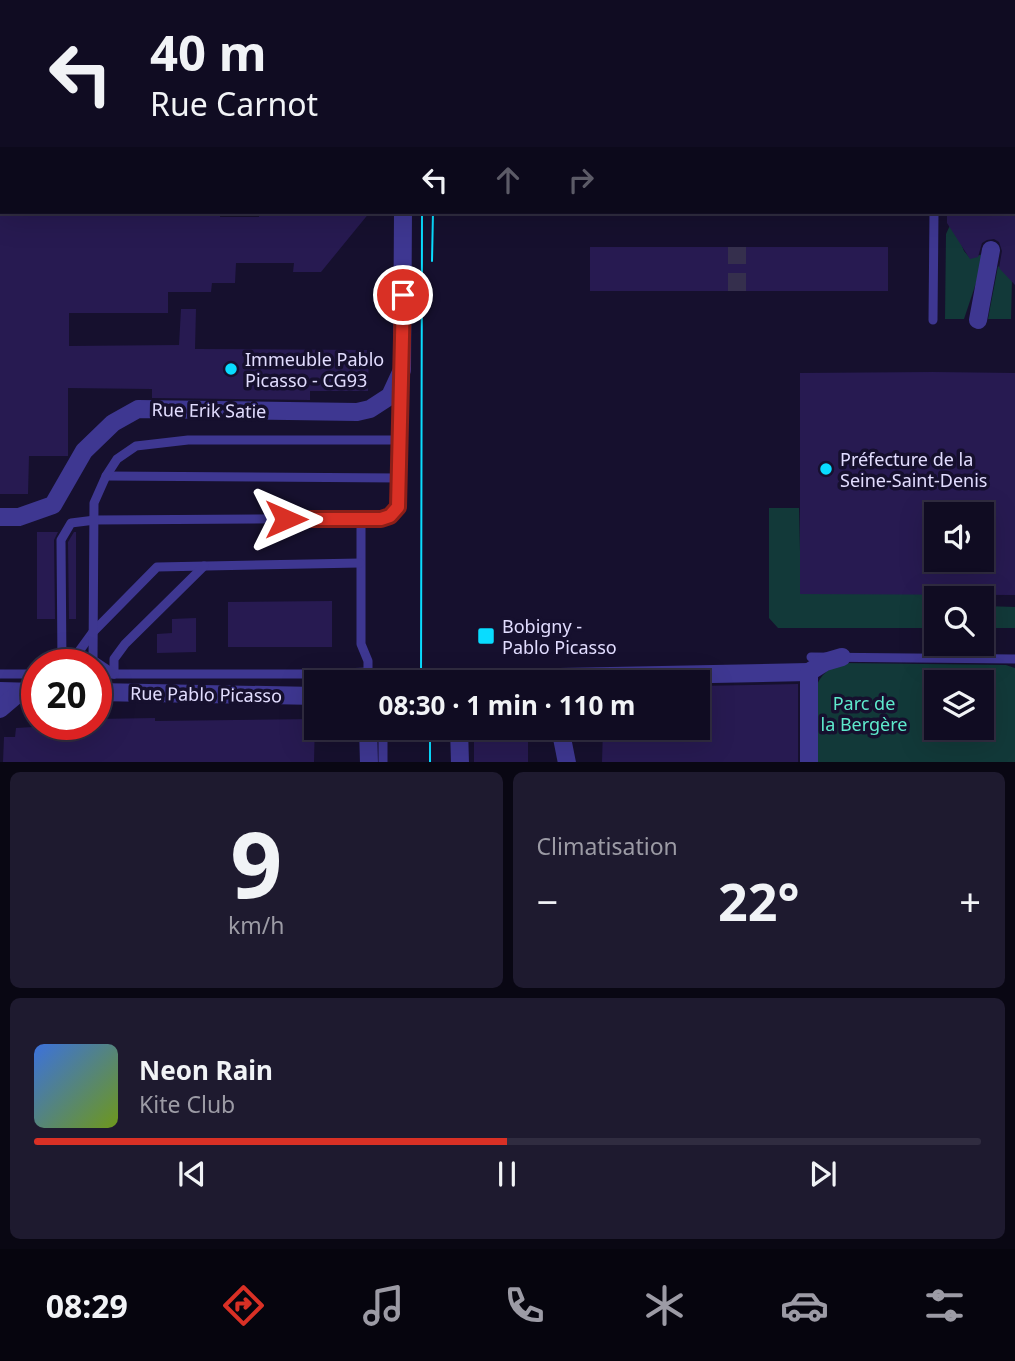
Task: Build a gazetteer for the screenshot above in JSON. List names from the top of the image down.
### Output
{
  "streets": {
    "street": ["Rue Erik Satie", "Rue Pablo Picasso"]
  },
  "parks": ["Parc de la Bergère"],
  "places": {
    "other": ["Immeuble Pablo Picasso - CG93", "Préfecture de la Seine-Saint-Denis"],
    "transit": ["Bobigny - Pablo Picasso"]
  },
  "page": {
    "turn": ["40 m", "Rue Carnot"],
    "limit": "20",
    "trip": "08:30 · 1 min · 110 m",
    "tile": [
      ["9", "km/h"],
      "Climatisation"
    ],
    "heat": ["−", "22°", "+"],
    "song": ["Neon Rain", "Kite Club"],
    "tabs": "08:29"
  }
}
